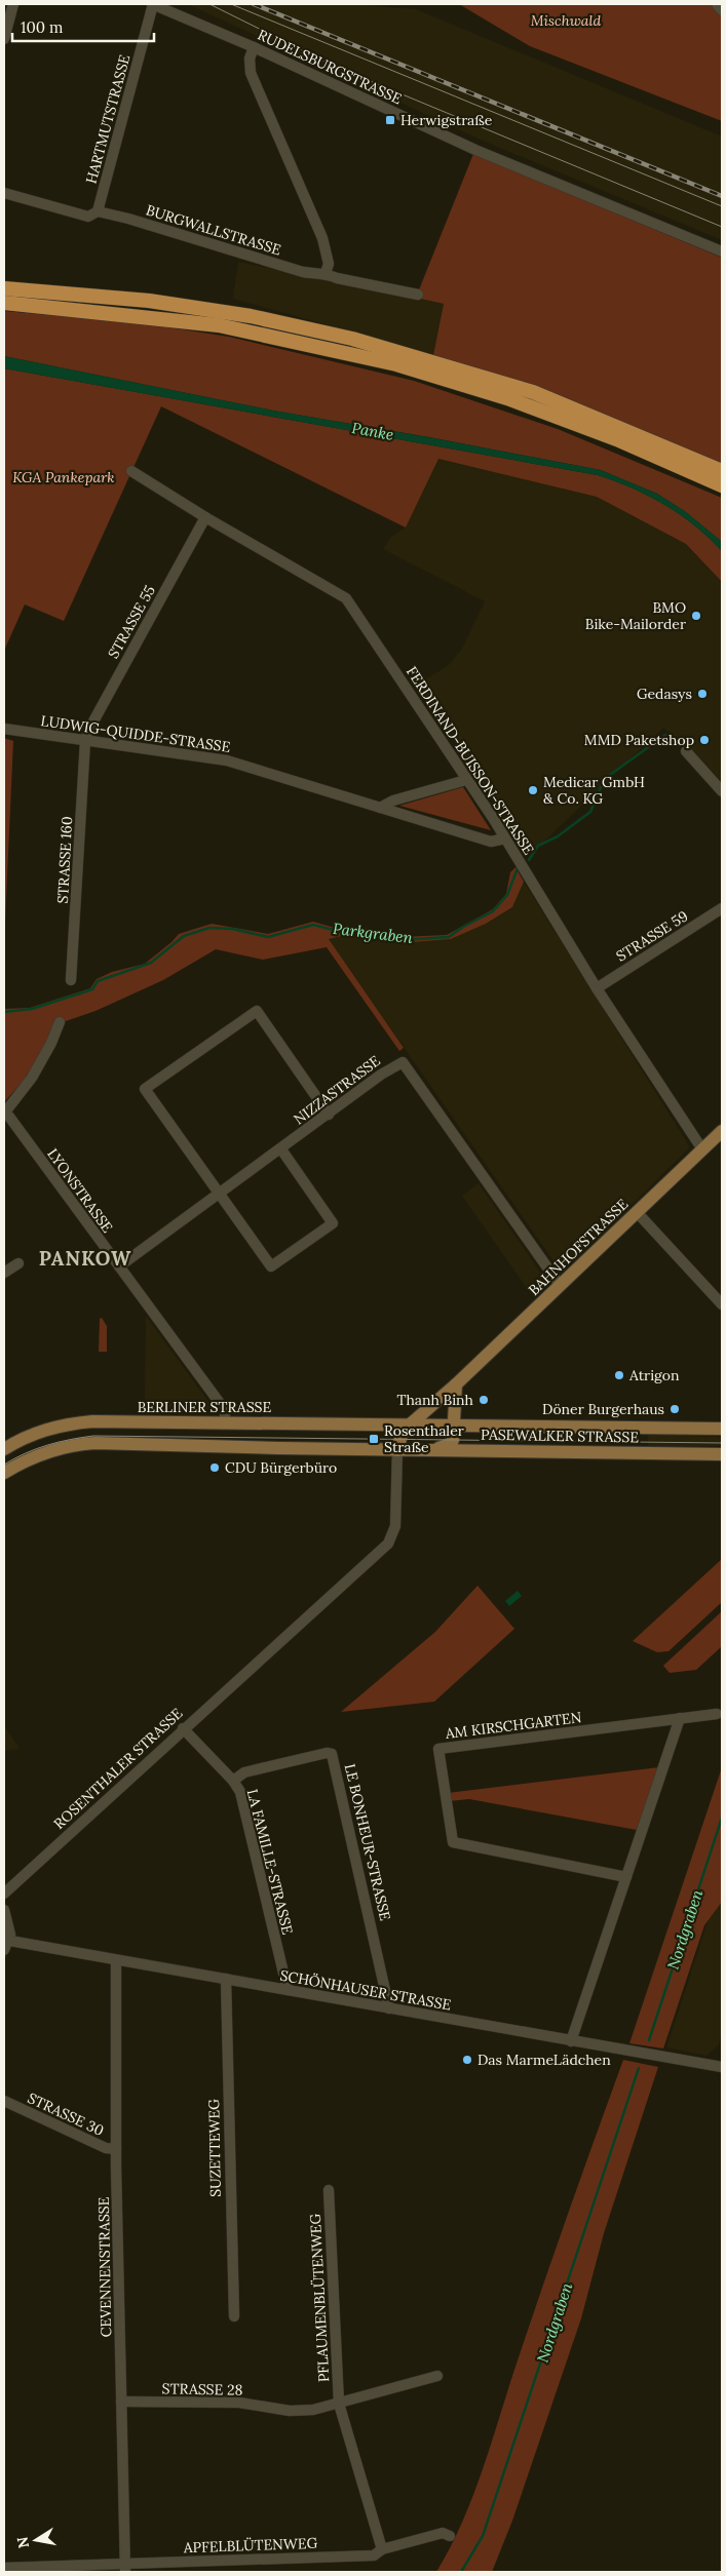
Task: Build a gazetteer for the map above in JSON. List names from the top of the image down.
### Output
{
  "streets": {
    "main road": ["BAHNHOFSTRASSE", "BERLINER STRASSE", "PASEWALKER STRASSE"],
    "street": [
      "RUDELSBURGSTRASSE",
      "HARTMUTSTRASSE",
      "BURGWALLSTRASSE",
      "STRASSE 55",
      "LUDWIG-QUIDDE-STRASSE",
      "FERDINAND-BUISSON-STRASSE",
      "STRASSE 160",
      "STRASSE 59",
      "NIZZASTRASSE",
      "LYONSTRASSE",
      "AM KIRSCHGARTEN",
      "ROSENTHALER STRASSE",
      "LE BONHEUR-STRASSE",
      "LA FAMILLE-STRASSE",
      "SCHÖNHAUSER STRASSE",
      "STRASSE 30",
      "SUZETTEWEG",
      "CEVENNENSTRASSE",
      "PFLAUMENBLÜTENWEG",
      "STRASSE 28",
      "APFELBLÜTENWEG"
    ]
  },
  "crossings": [
    ["RUDELSBURGSTRASSE", "HARTMUTSTRASSE"],
    ["HARTMUTSTRASSE", "BURGWALLSTRASSE"],
    ["STRASSE 55", "LUDWIG-QUIDDE-STRASSE"],
    ["STRASSE 55", "FERDINAND-BUISSON-STRASSE"],
    ["STRASSE 55", "STRASSE 160"],
    ["LUDWIG-QUIDDE-STRASSE", "FERDINAND-BUISSON-STRASSE"],
    ["LUDWIG-QUIDDE-STRASSE", "STRASSE 160"],
    ["FERDINAND-BUISSON-STRASSE", "STRASSE 59"],
    ["FERDINAND-BUISSON-STRASSE", "BAHNHOFSTRASSE"],
    ["NIZZASTRASSE", "LYONSTRASSE"],
    ["NIZZASTRASSE", "BAHNHOFSTRASSE"],
    ["LYONSTRASSE", "BERLINER STRASSE"],
    ["BAHNHOFSTRASSE", "BERLINER STRASSE"],
    ["BAHNHOFSTRASSE", "PASEWALKER STRASSE"],
    ["BERLINER STRASSE", "PASEWALKER STRASSE"],
    ["PASEWALKER STRASSE", "ROSENTHALER STRASSE"],
    ["ROSENTHALER STRASSE", "LA FAMILLE-STRASSE"],
    ["LE BONHEUR-STRASSE", "LA FAMILLE-STRASSE"],
    ["LE BONHEUR-STRASSE", "SCHÖNHAUSER STRASSE"],
    ["LA FAMILLE-STRASSE", "SCHÖNHAUSER STRASSE"],
    ["SCHÖNHAUSER STRASSE", "SUZETTEWEG"],
    ["SCHÖNHAUSER STRASSE", "CEVENNENSTRASSE"],
    ["STRASSE 30", "CEVENNENSTRASSE"],
    ["CEVENNENSTRASSE", "STRASSE 28"],
    ["CEVENNENSTRASSE", "APFELBLÜTENWEG"],
    ["PFLAUMENBLÜTENWEG", "STRASSE 28"],
    ["PFLAUMENBLÜTENWEG", "APFELBLÜTENWEG"]
  ],
  "districts": ["PANKOW"],
  "water": ["Panke", "Parkgraben", "Nordgraben"],
  "parks": ["Mischwald", "KGA Pankepark"],
  "places": {
    "transit": ["Herwigstraße", "Rosenthaler Straße"],
    "other": [
      "BMO Bike-Mailorder",
      "Gedasys",
      "MMD Paketshop",
      "Medicar GmbH & Co. KG",
      "Atrigon",
      "Thanh Binh",
      "Döner Burgerhaus",
      "CDU Bürgerbüro",
      "Das MarmeLädchen"
    ]
  },
  "scale_bar": "100 m",
  "north": "left"
}
